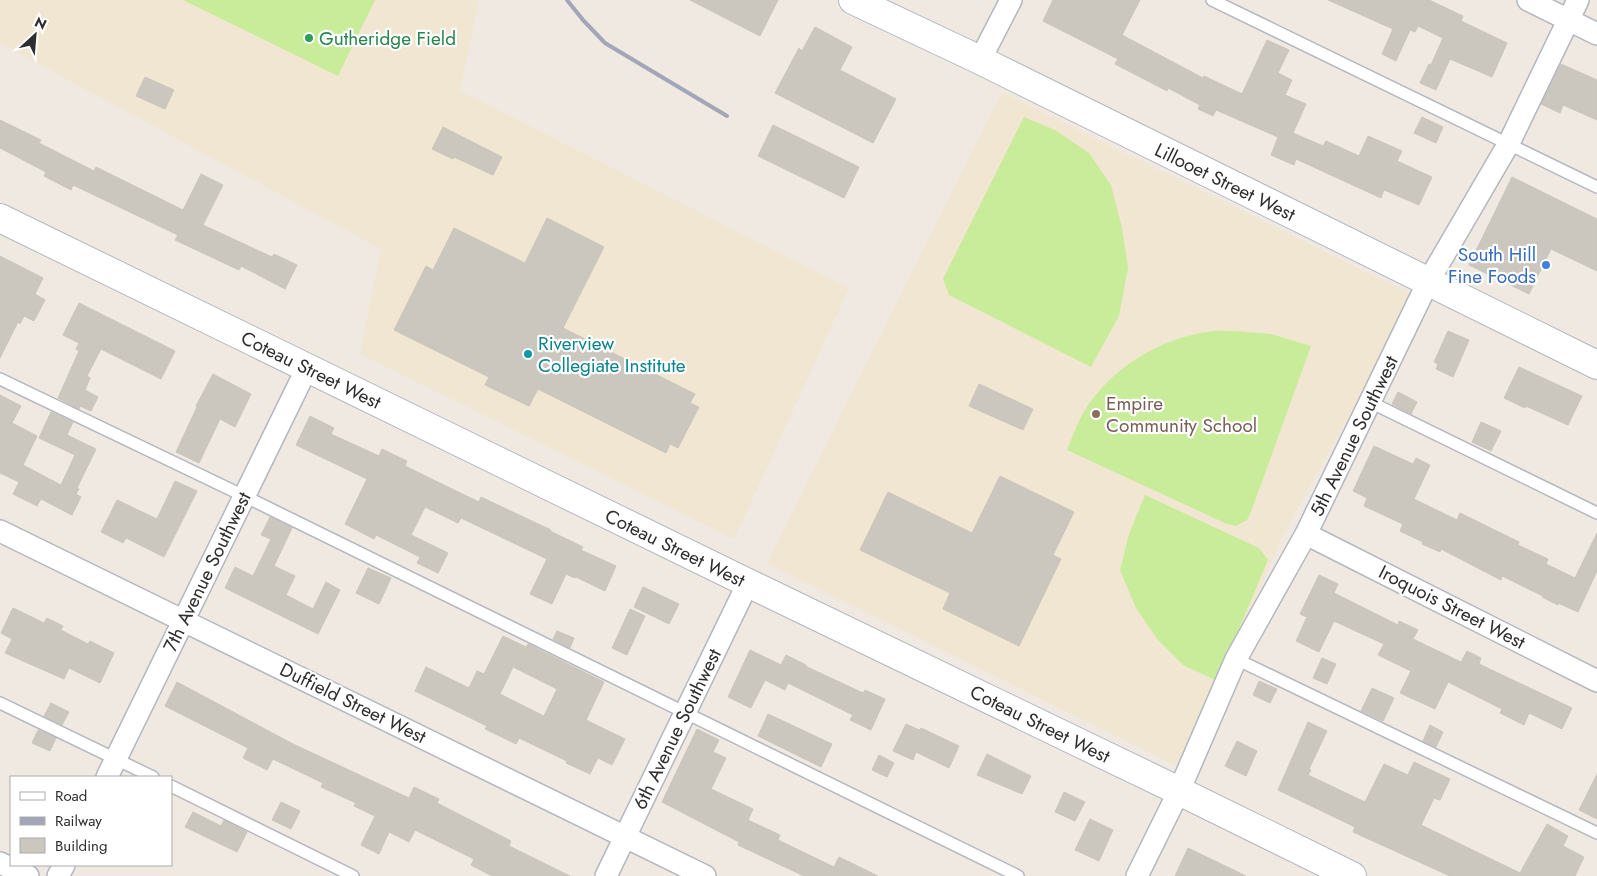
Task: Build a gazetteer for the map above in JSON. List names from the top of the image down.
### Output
{
  "streets": {
    "street": [
      "Lillooet Street West",
      "Coteau Street West",
      "5th Avenue Southwest",
      "7th Avenue Southwest",
      "Iroquois Street West",
      "Duffield Street West",
      "6th Avenue Southwest"
    ]
  },
  "crossings": [
    ["Lillooet Street West", "5th Avenue Southwest"],
    ["Coteau Street West", "5th Avenue Southwest"],
    ["Coteau Street West", "7th Avenue Southwest"],
    ["Coteau Street West", "6th Avenue Southwest"],
    ["5th Avenue Southwest", "Iroquois Street West"],
    ["7th Avenue Southwest", "Duffield Street West"],
    ["Duffield Street West", "6th Avenue Southwest"]
  ],
  "places": [
    "Gutheridge Field",
    "South Hill Fine Foods",
    "Riverview Collegiate Institute",
    "Empire Community School"
  ],
  "legend": ["Road", "Railway", "Building"],
  "north": "top right"
}
